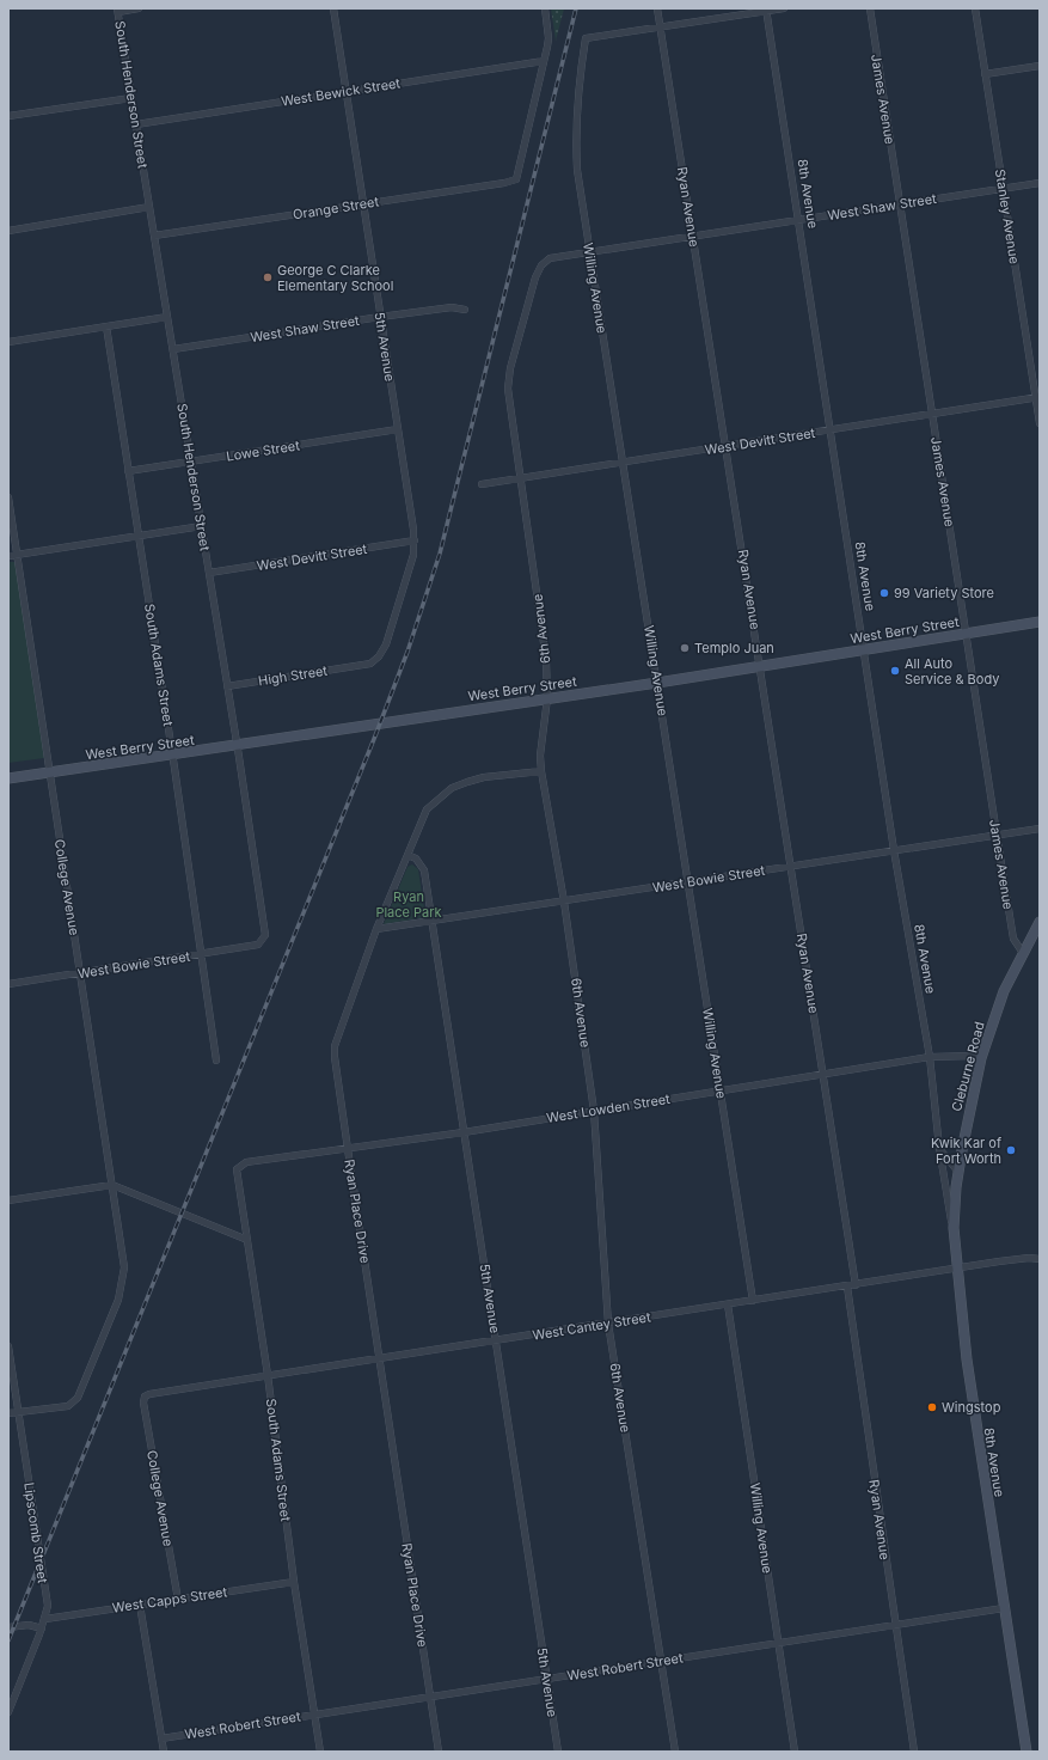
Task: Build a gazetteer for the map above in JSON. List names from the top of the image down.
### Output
{
  "streets": {
    "main road": ["8th Avenue", "West Berry Street", "Cleburne Road"],
    "street": [
      "West Bewick Street",
      "South Henderson Street",
      "James Avenue",
      "Ryan Avenue",
      "West Shaw Street",
      "Orange Street",
      "Stanley Avenue",
      "Willing Avenue",
      "5th Avenue",
      "West Devitt Street",
      "Lowe Street",
      "6th Avenue",
      "South Adams Street",
      "High Street",
      "West Bowie Street",
      "College Avenue",
      "West Lowden Street",
      "Ryan Place Drive",
      "West Cantey Street",
      "Lipscomb Street",
      "West Capps Street",
      "West Robert Street"
    ]
  },
  "crossings": [
    ["West Bewick Street", "South Henderson Street"],
    ["West Bewick Street", "Orange Street"],
    ["West Bewick Street", "5th Avenue"],
    ["South Henderson Street", "West Shaw Street"],
    ["South Henderson Street", "Orange Street"],
    ["South Henderson Street", "West Devitt Street"],
    ["South Henderson Street", "Lowe Street"],
    ["South Henderson Street", "West Berry Street"],
    ["South Henderson Street", "High Street"],
    ["South Henderson Street", "West Bowie Street"],
    ["James Avenue", "West Shaw Street"],
    ["James Avenue", "West Devitt Street"],
    ["James Avenue", "West Berry Street"],
    ["James Avenue", "West Bowie Street"],
    ["James Avenue", "Cleburne Road"],
    ["8th Avenue", "West Shaw Street"],
    ["8th Avenue", "West Devitt Street"],
    ["8th Avenue", "West Berry Street"],
    ["8th Avenue", "West Bowie Street"],
    ["8th Avenue", "Cleburne Road"],
    ["8th Avenue", "West Lowden Street"],
    ["8th Avenue", "West Cantey Street"],
    ["8th Avenue", "West Robert Street"],
    ["Ryan Avenue", "West Shaw Street"],
    ["Ryan Avenue", "Willing Avenue"],
    ["Ryan Avenue", "West Devitt Street"],
    ["Ryan Avenue", "West Berry Street"],
    ["Ryan Avenue", "West Bowie Street"],
    ["Ryan Avenue", "West Lowden Street"],
    ["Ryan Avenue", "West Cantey Street"],
    ["Ryan Avenue", "West Robert Street"],
    ["West Shaw Street", "Stanley Avenue"],
    ["West Shaw Street", "Willing Avenue"],
    ["West Shaw Street", "5th Avenue"],
    ["West Shaw Street", "6th Avenue"],
    ["Orange Street", "5th Avenue"],
    ["Stanley Avenue", "West Devitt Street"],
    ["Willing Avenue", "West Devitt Street"],
    ["Willing Avenue", "West Berry Street"],
    ["Willing Avenue", "West Bowie Street"],
    ["Willing Avenue", "West Lowden Street"],
    ["Willing Avenue", "West Cantey Street"],
    ["Willing Avenue", "West Robert Street"],
    ["5th Avenue", "West Devitt Street"],
    ["5th Avenue", "Lowe Street"],
    ["5th Avenue", "High Street"],
    ["5th Avenue", "West Bowie Street"],
    ["5th Avenue", "West Lowden Street"],
    ["5th Avenue", "Ryan Place Drive"],
    ["5th Avenue", "West Cantey Street"],
    ["5th Avenue", "West Robert Street"],
    ["West Devitt Street", "6th Avenue"],
    ["Lowe Street", "South Adams Street"],
    ["6th Avenue", "West Berry Street"],
    ["6th Avenue", "West Bowie Street"],
    ["6th Avenue", "West Lowden Street"],
    ["6th Avenue", "Ryan Place Drive"],
    ["6th Avenue", "West Cantey Street"],
    ["6th Avenue", "West Robert Street"],
    ["West Berry Street", "South Adams Street"],
    ["West Berry Street", "College Avenue"],
    ["South Adams Street", "West Bowie Street"],
    ["South Adams Street", "West Lowden Street"],
    ["South Adams Street", "West Cantey Street"],
    ["South Adams Street", "West Capps Street"],
    ["South Adams Street", "West Robert Street"],
    ["West Bowie Street", "College Avenue"],
    ["West Bowie Street", "Ryan Place Drive"],
    ["College Avenue", "West Cantey Street"],
    ["College Avenue", "Lipscomb Street"],
    ["College Avenue", "West Capps Street"],
    ["Cleburne Road", "West Lowden Street"],
    ["West Lowden Street", "Ryan Place Drive"],
    ["Ryan Place Drive", "West Cantey Street"],
    ["Ryan Place Drive", "West Robert Street"],
    ["Lipscomb Street", "West Capps Street"]
  ],
  "parks": ["Ryan Place Park"],
  "places": [
    "George C Clarke Elementary School",
    "99 Variety Store",
    "Templo Juan",
    "All Auto Service & Body",
    "Kwik Kar of Fort Worth",
    "Wingstop"
  ]
}
